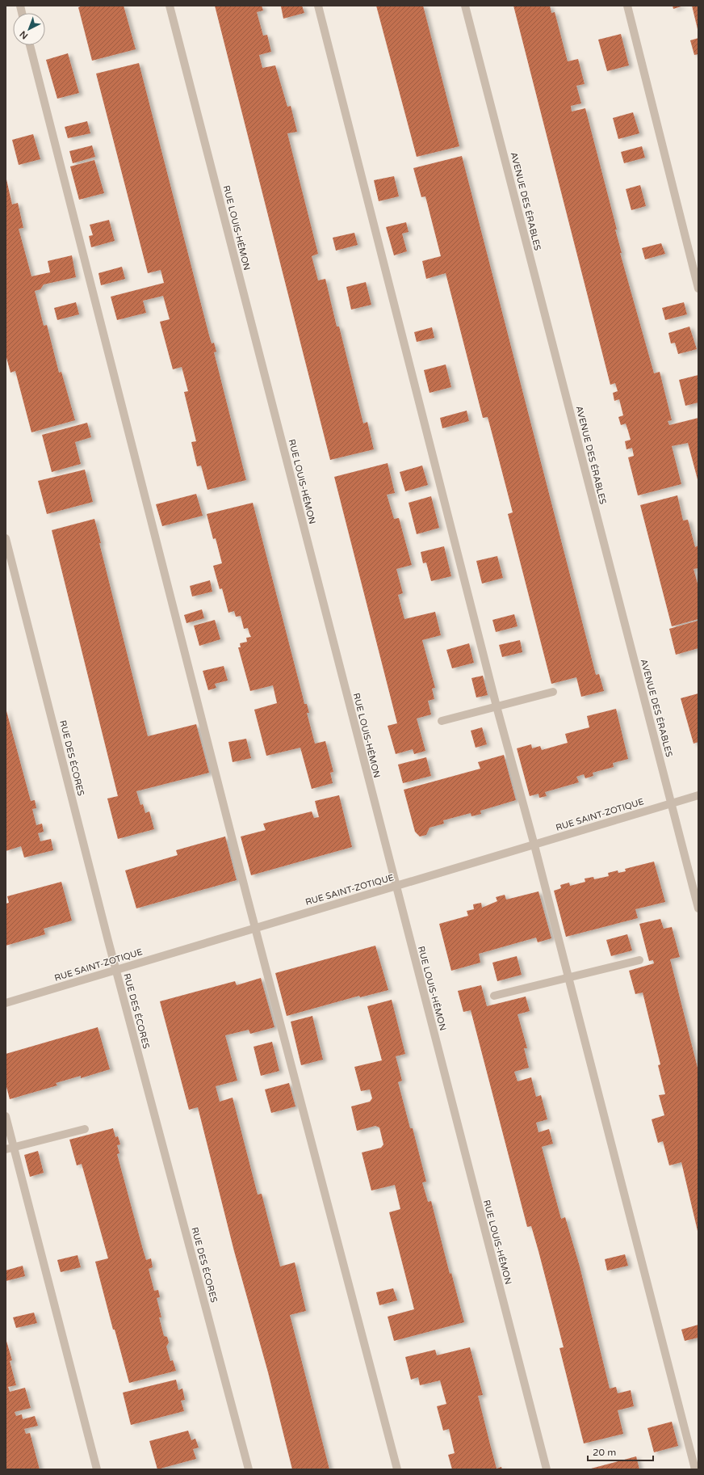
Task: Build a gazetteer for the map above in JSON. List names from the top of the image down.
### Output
{
  "streets": {
    "street": [
      "AVENUE DES ÉRABLES",
      "RUE LOUIS-HÉMON",
      "RUE DES ÉCORES",
      "RUE SAINT-ZOTIQUE"
    ]
  },
  "crossings": [
    ["AVENUE DES ÉRABLES", "RUE SAINT-ZOTIQUE"],
    ["RUE LOUIS-HÉMON", "RUE SAINT-ZOTIQUE"],
    ["RUE DES ÉCORES", "RUE SAINT-ZOTIQUE"]
  ],
  "scale_bar": "20 m",
  "north": "bottom left"
}
